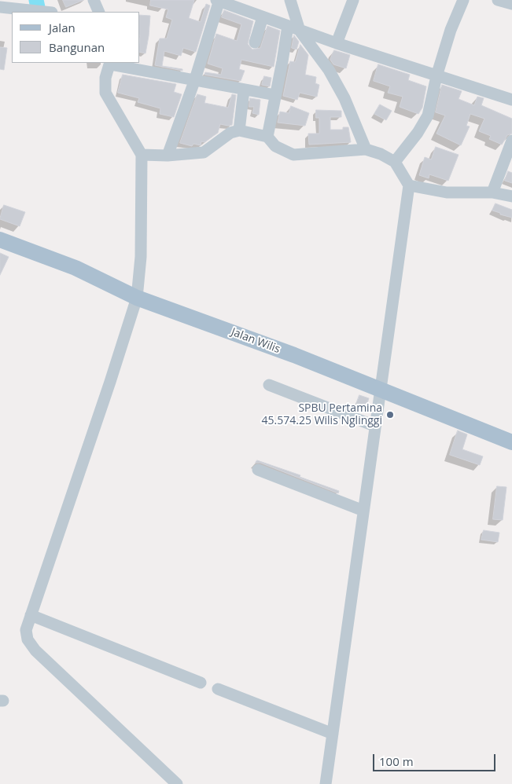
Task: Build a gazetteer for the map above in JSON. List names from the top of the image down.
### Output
{
  "streets": {
    "main road": ["Jalan Wilis"]
  },
  "places": ["SPBU Pertamina 45.574.25 Wilis Nglinggi"],
  "legend": ["Jalan", "Bangunan"],
  "scale_bar": "100 m"
}
